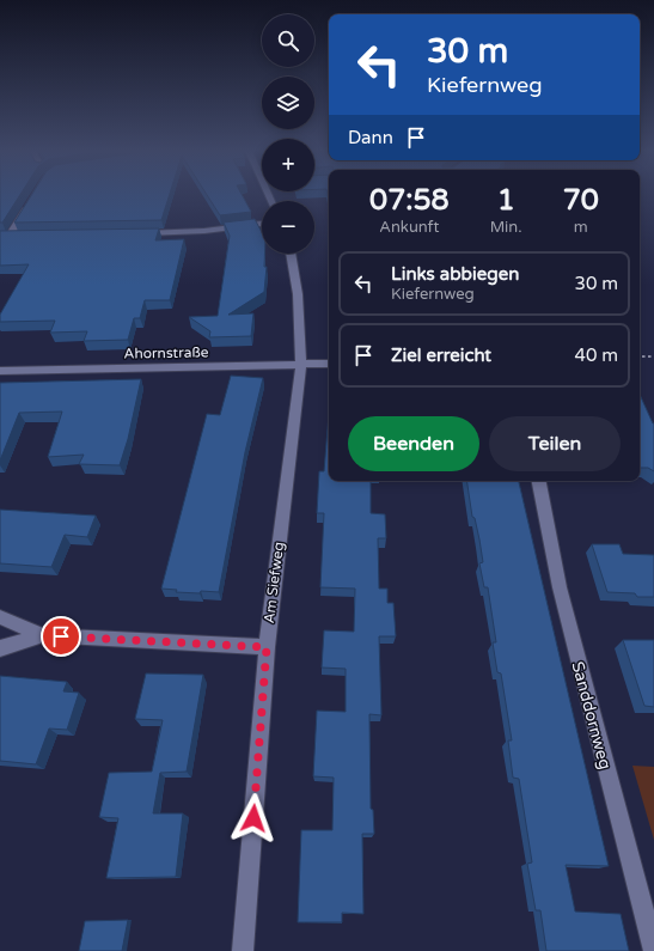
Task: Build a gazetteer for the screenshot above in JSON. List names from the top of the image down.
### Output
{
  "streets": {
    "street": ["Ahornstraße", "Am Siefweg", "Sanddornweg"]
  },
  "crossings": [
    ["Ahornstraße", "Am Siefweg"]
  ],
  "page": {
    "map_buttons": ["+", "−"],
    "turn": ["30 m", "Kiefernweg"],
    "then": "Dann",
    "eta": [
      "07:58",
      "Ankunft",
      "1",
      "Min.",
      "70",
      "m"
    ],
    "list": [
      {
        "name": "Links abbiegen",
        "note": "Kiefernweg",
        "value": "30 m"
      },
      {
        "name": "Ziel erreicht",
        "value": "40 m"
      }
    ],
    "buttons": ["Beenden", "Teilen"]
  }
}
